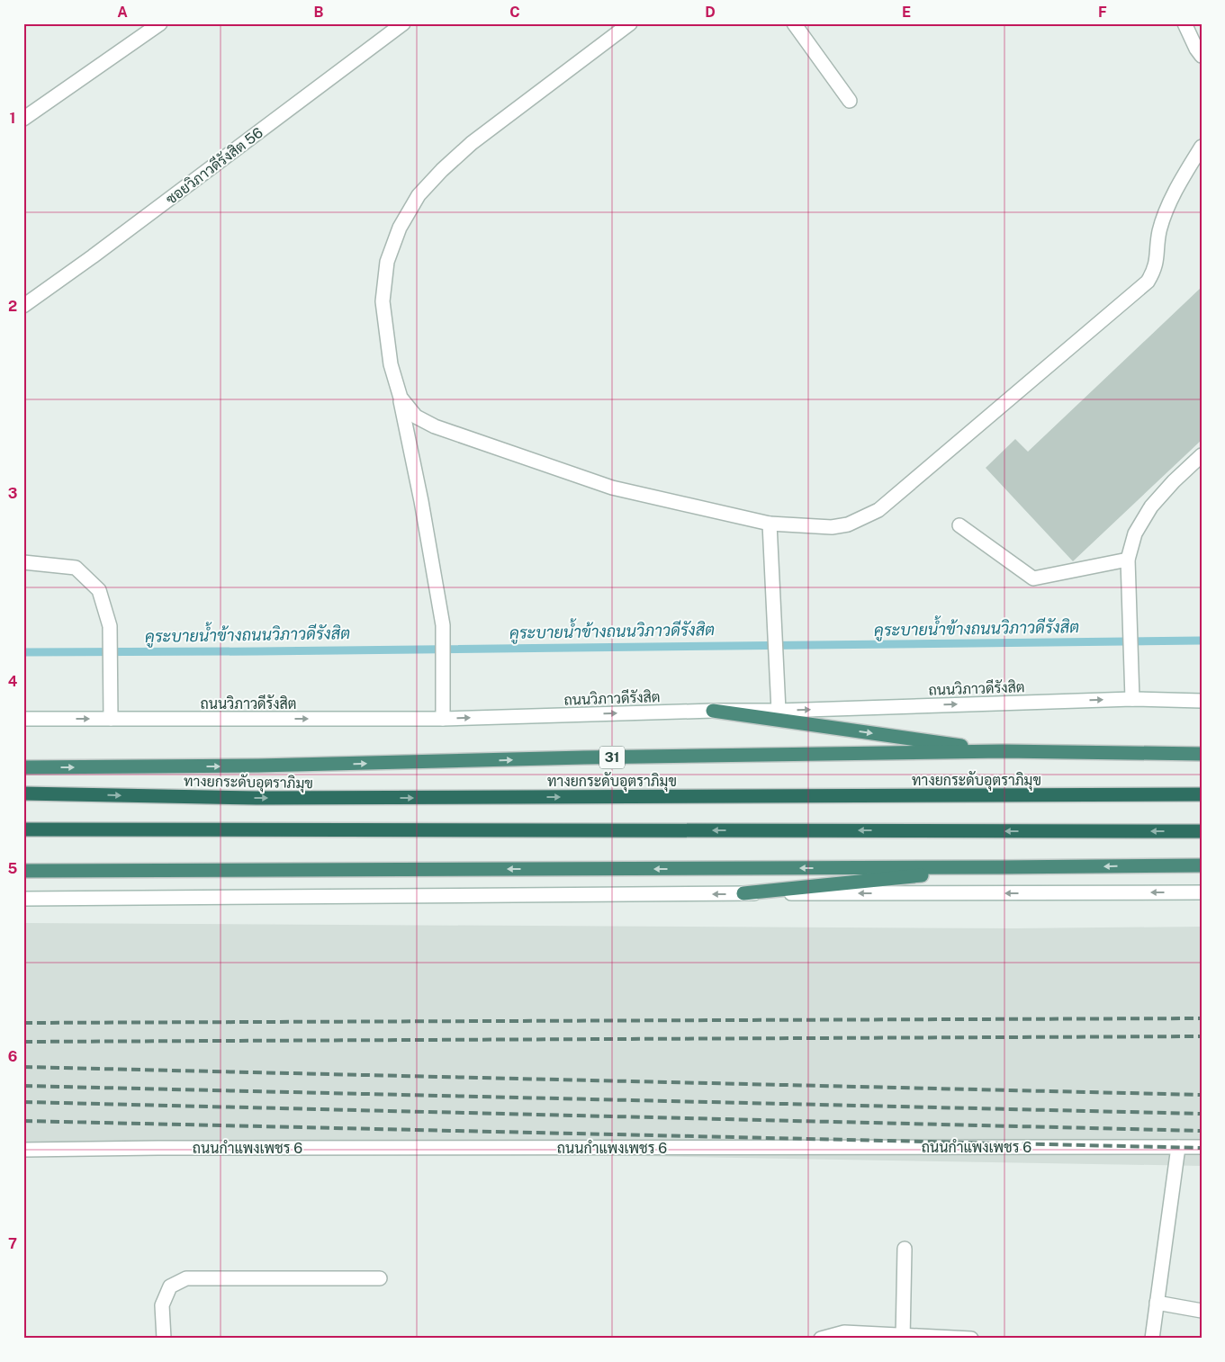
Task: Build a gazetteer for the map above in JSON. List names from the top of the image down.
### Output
{
  "streets": {
    "highway": ["31", "ทางยกระดับอุตราภิมุข"],
    "main road": ["ซอยวิภาวดีรังสิต 56", "ถนนวิภาวดีรังสิต", "ถนนกำแพงเพชร 6"]
  },
  "one_way": ["ถนนวิภาวดีรังสิต"],
  "water": ["คูระบายน้ำข้างถนนวิภาวดีรังสิต"],
  "grid": {
    "columns": [
      "A",
      "B",
      "C",
      "D",
      "E",
      "F"
    ],
    "rows": [
      "1",
      "2",
      "3",
      "4",
      "5",
      "6",
      "7"
    ]
  }
}
